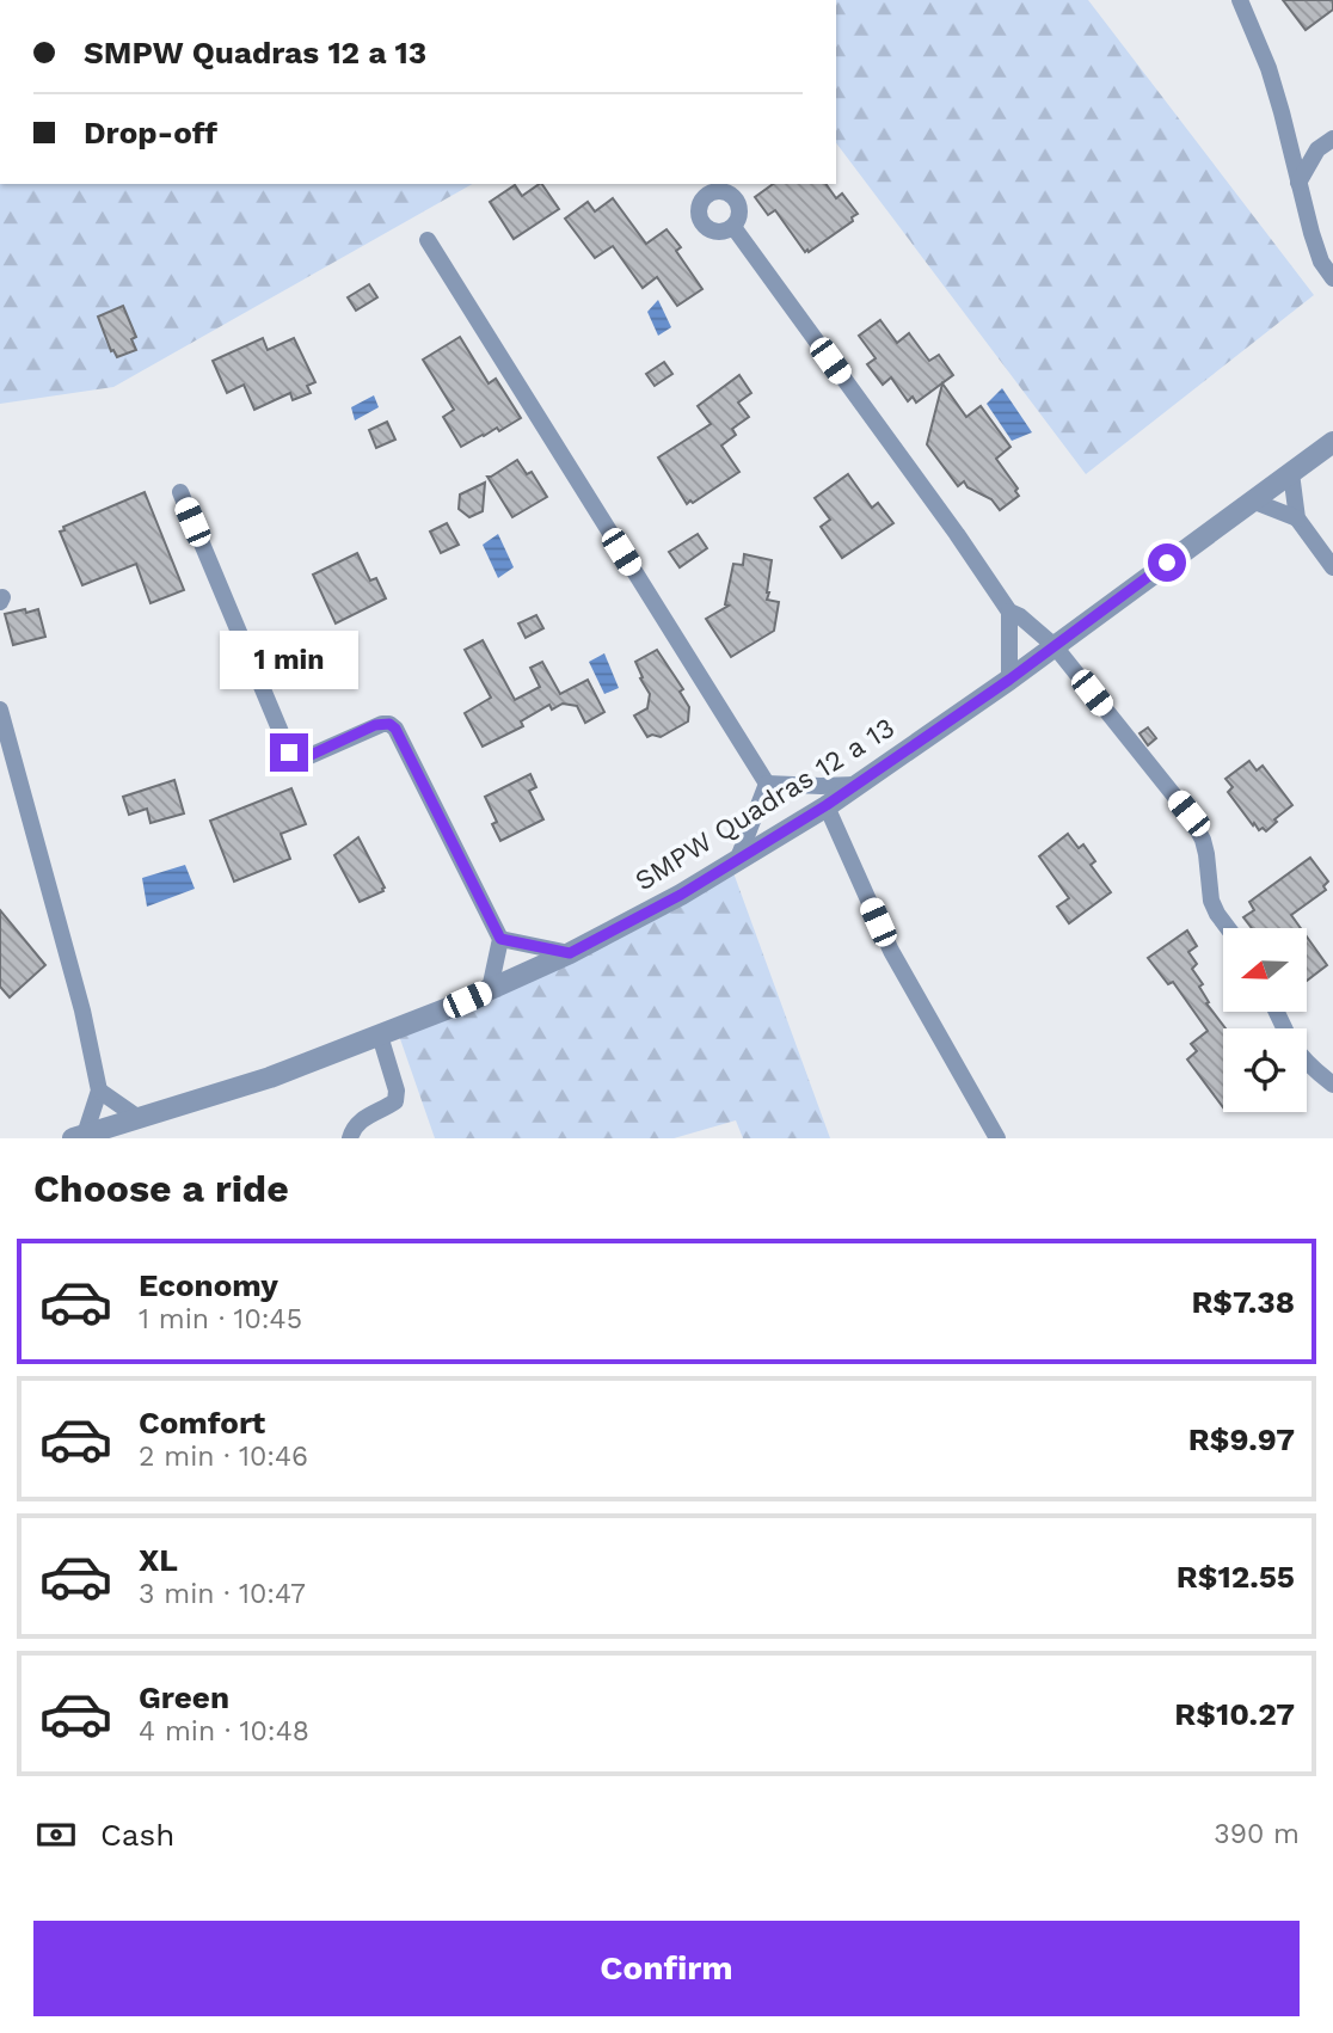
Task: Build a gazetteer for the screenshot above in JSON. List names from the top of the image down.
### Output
{
  "streets": {
    "street": ["SMPW Quadras 12 a 13"]
  },
  "north": "left",
  "page": {
    "banner": ["SMPW Quadras 12 a 13", "Drop-off"],
    "bubble": "1 min",
    "heading": "Choose a ride",
    "list": [
      {
        "name": "Economy",
        "note": "1 min · 10:45",
        "value": "R$7.38"
      },
      {
        "name": "Comfort",
        "note": "2 min · 10:46",
        "value": "R$9.97"
      },
      {
        "name": "XL",
        "note": "3 min · 10:47",
        "value": "R$12.55"
      },
      {
        "name": "Green",
        "note": "4 min · 10:48",
        "value": "R$10.27"
      }
    ],
    "pay": ["Cash", "390 m"],
    "buttons": "Confirm"
  }
}
